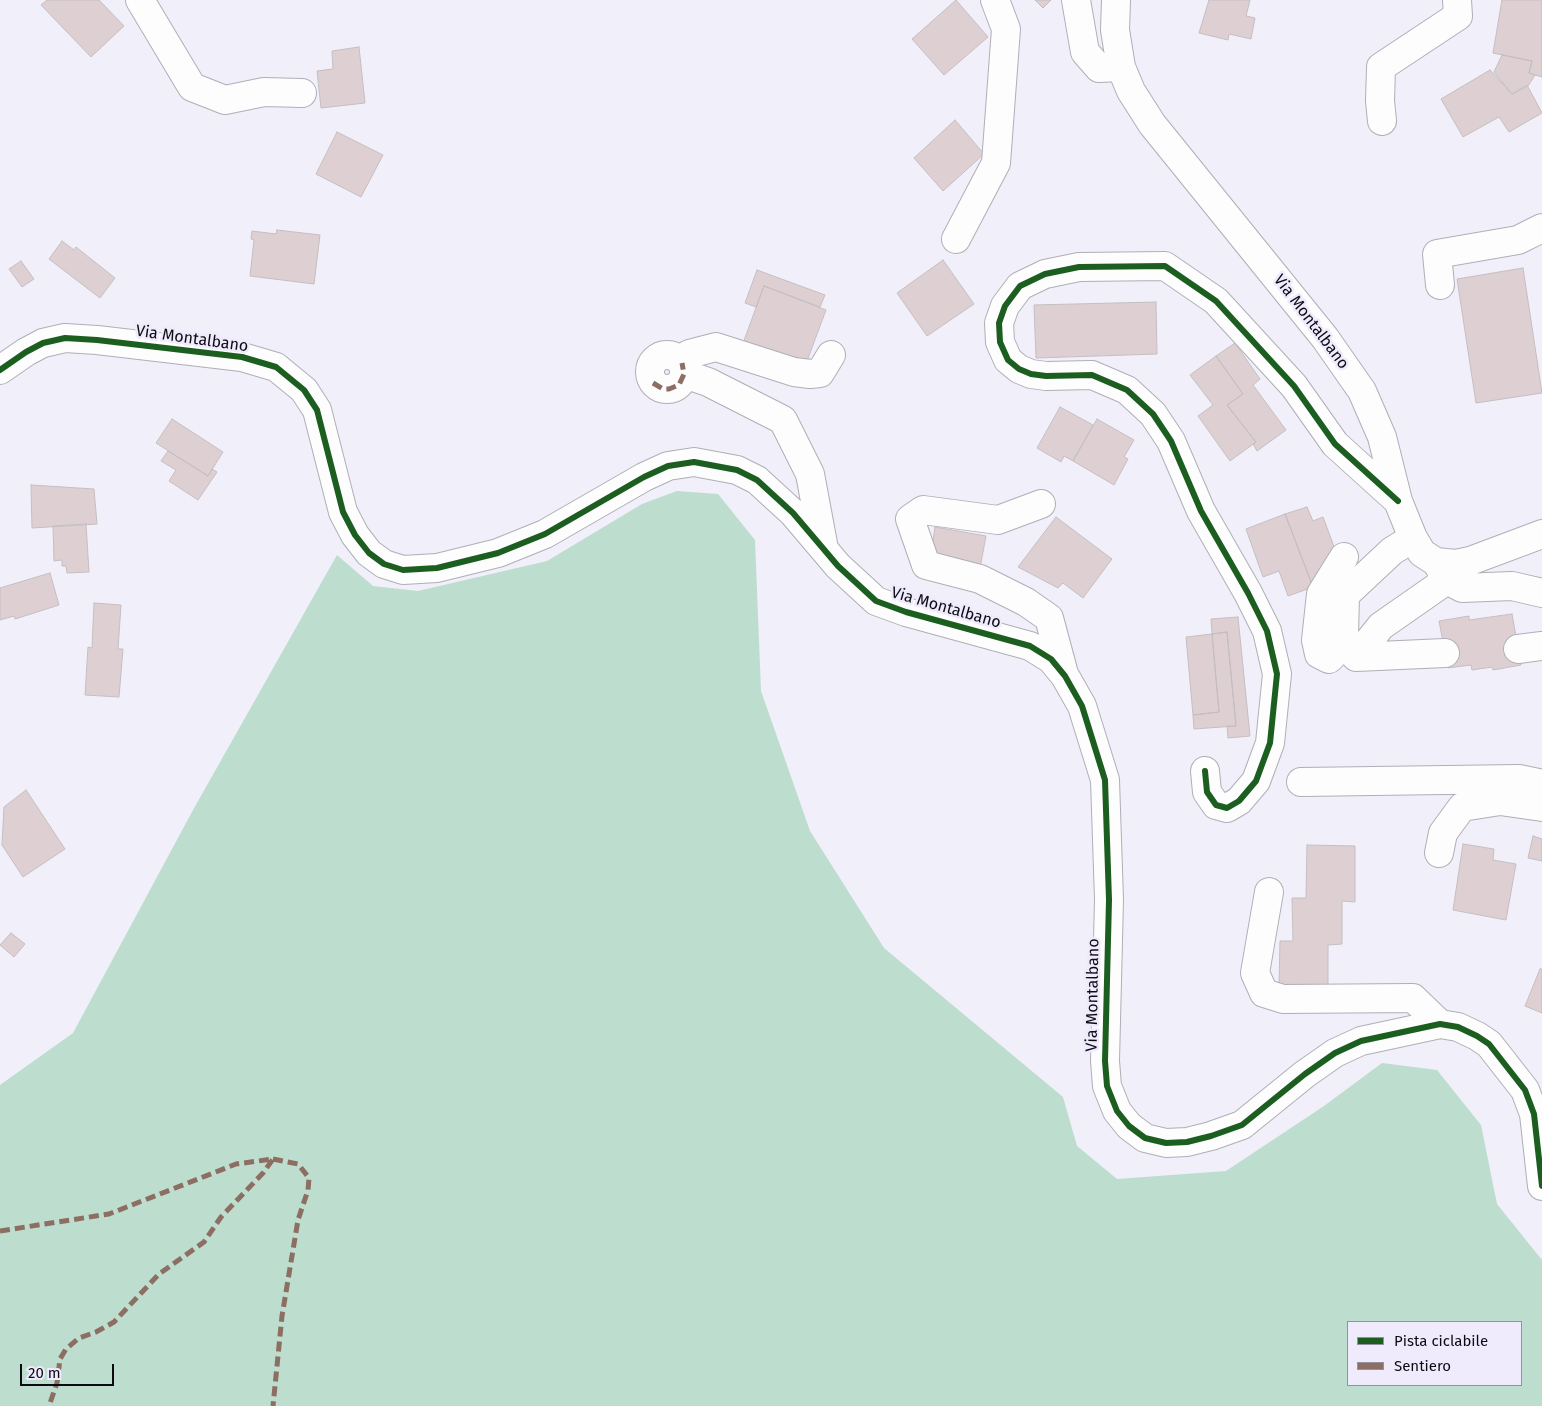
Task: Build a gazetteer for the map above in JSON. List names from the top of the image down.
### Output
{
  "streets": {
    "street": ["Via Montalbano"]
  },
  "legend": ["Pista ciclabile", "Sentiero"],
  "scale_bar": "20 m"
}
